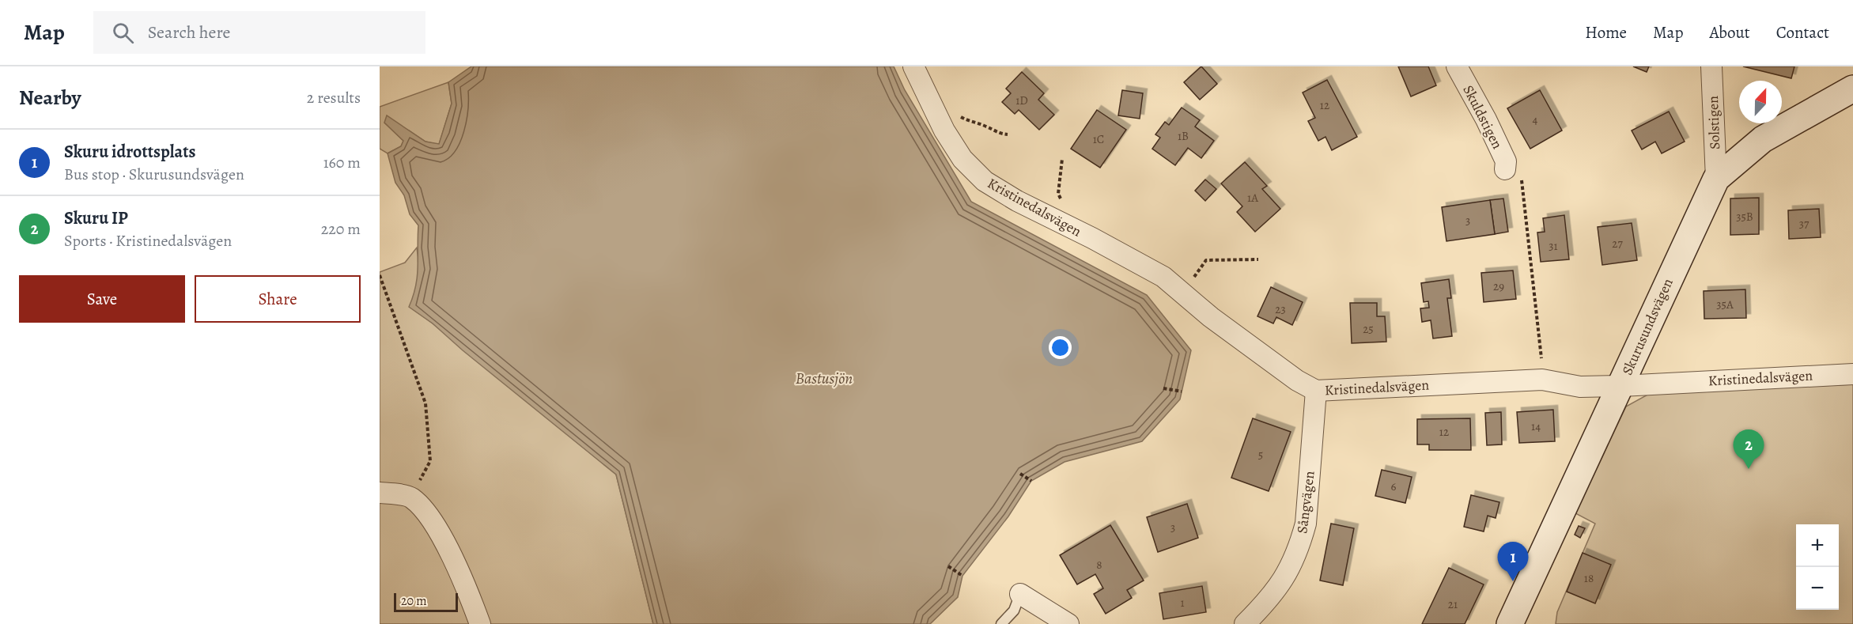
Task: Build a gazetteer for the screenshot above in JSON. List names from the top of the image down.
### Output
{
  "streets": {
    "street": [
      "Skuldstigen",
      "Solstigen",
      "Kristinedalsvägen",
      "Skurusundsvägen",
      "Sångvägen"
    ]
  },
  "crossings": [
    ["Solstigen", "Skurusundsvägen"],
    ["Kristinedalsvägen", "Skurusundsvägen"],
    ["Kristinedalsvägen", "Sångvägen"]
  ],
  "water": ["Bastusjön"],
  "house_numbers": [
    "1D",
    "12",
    "4",
    "1B",
    "1C",
    "1A",
    "35B",
    "3",
    "37",
    "27",
    "31",
    "29",
    "35A",
    "23",
    "25",
    "14",
    "12",
    "5",
    "6",
    "3",
    "8",
    "18",
    "1",
    "21"
  ],
  "scale_bar": "20 m",
  "north": "top",
  "page": {
    "header": "Map",
    "search": "Search here",
    "nav": [
      "Home",
      "Map",
      "About",
      "Contact"
    ],
    "heading": ["Nearby", "2 results"],
    "list": [
      {
        "mark": "1",
        "name": "Skuru idrottsplats",
        "note": "Bus stop · Skurusundsvägen",
        "value": "160 m"
      },
      {
        "mark": "2",
        "name": "Skuru IP",
        "note": "Sports · Kristinedalsvägen",
        "value": "220 m"
      }
    ],
    "buttons": ["Save", "Share"],
    "pins": ["2", "1"],
    "map_buttons": ["+", "−"],
    "scale": "20 m"
  }
}
